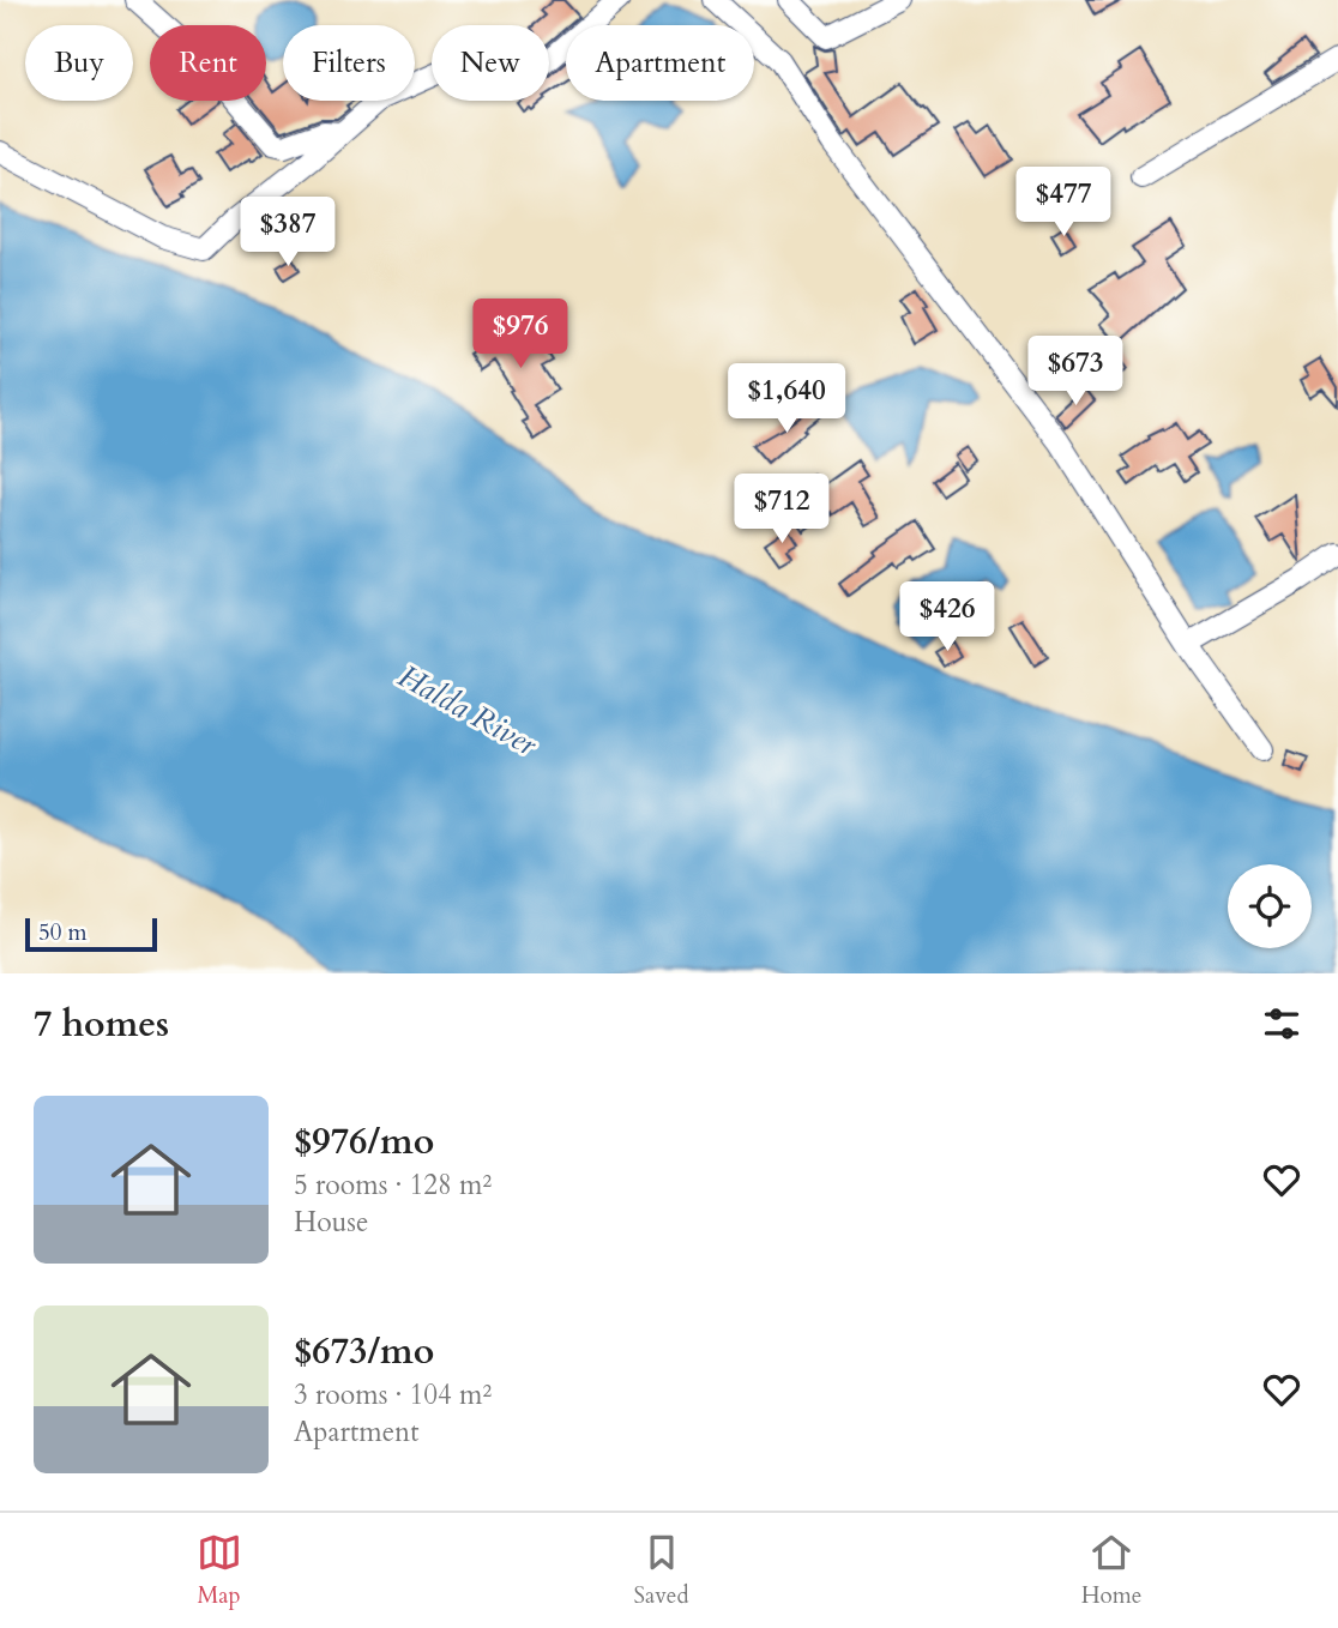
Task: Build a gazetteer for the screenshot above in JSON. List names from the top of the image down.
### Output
{
  "water": ["Halda River"],
  "scale_bar": "50 m",
  "page": {
    "chip": [
      "Buy",
      "Rent",
      "Filters",
      "New",
      "Apartment"
    ],
    "price": [
      "$477",
      "$387",
      "$976",
      "$673",
      "$1,640",
      "$712",
      "$426"
    ],
    "scale": "50 m",
    "heading": "7 homes",
    "list": [
      {
        "name": "$976/mo",
        "note": "5 rooms · 128 m² · House"
      },
      {
        "name": "$673/mo",
        "note": "3 rooms · 104 m² · Apartment"
      }
    ],
    "tabs": ["Map", "Saved", "Home"]
  }
}
